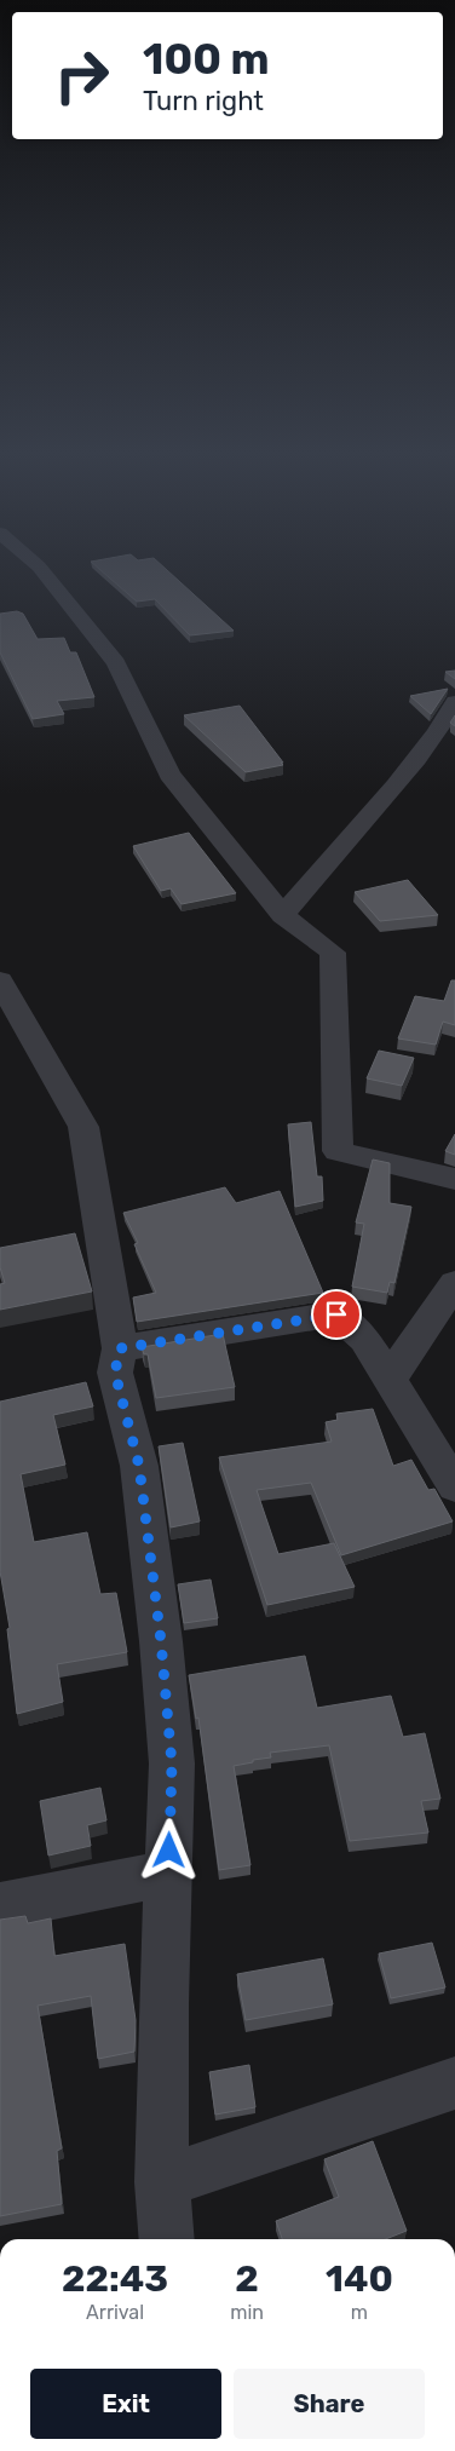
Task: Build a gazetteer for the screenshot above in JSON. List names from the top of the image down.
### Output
{
  "page": {
    "turn": ["100 m", "Turn right"],
    "eta": [
      "22:43",
      "Arrival",
      "2",
      "min",
      "140",
      "m"
    ],
    "buttons": ["Exit", "Share"]
  }
}
